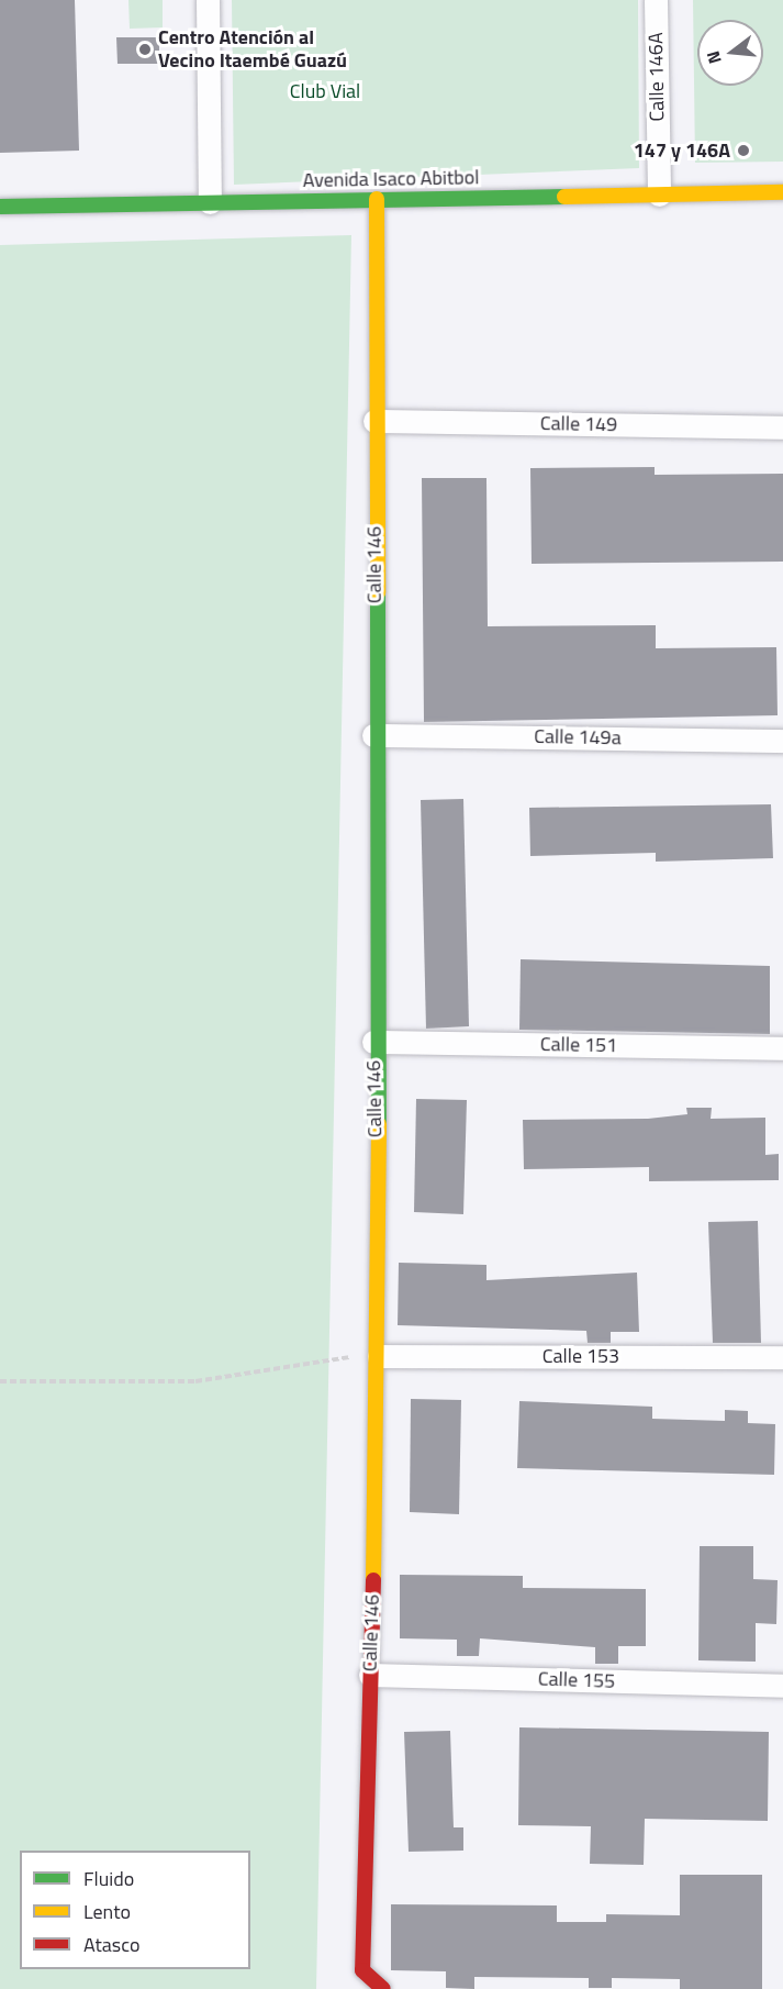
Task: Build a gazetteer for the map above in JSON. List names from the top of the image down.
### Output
{
  "streets": {
    "street": [
      "Calle 146A",
      "Avenida Isaco Abitbol",
      "Calle 149",
      "Calle 146",
      "Calle 149a",
      "Calle 151",
      "Calle 153",
      "Calle 155"
    ]
  },
  "crossings": [
    ["Calle 146A", "Avenida Isaco Abitbol"],
    ["Avenida Isaco Abitbol", "Calle 146"],
    ["Calle 149", "Calle 146"],
    ["Calle 146", "Calle 149a"],
    ["Calle 146", "Calle 151"],
    ["Calle 146", "Calle 153"],
    ["Calle 146", "Calle 155"]
  ],
  "parks": ["Club Vial"],
  "places": ["Centro Atención al Vecino Itaembé Guazú", "147 y 146A"],
  "legend": ["Fluido", "Lento", "Atasco"],
  "north": "left"
}
